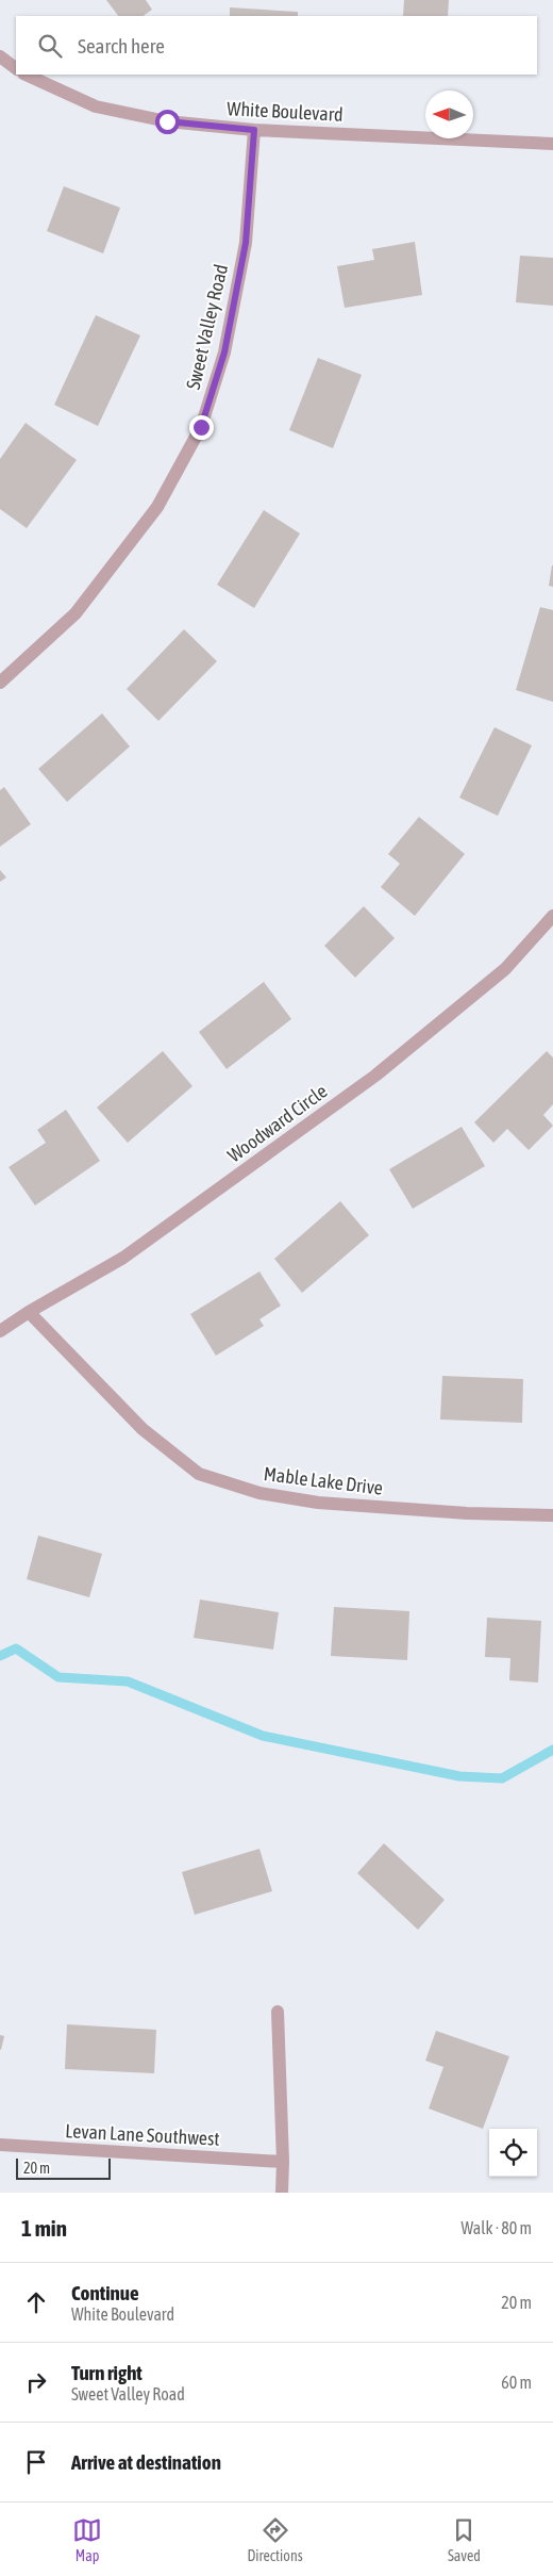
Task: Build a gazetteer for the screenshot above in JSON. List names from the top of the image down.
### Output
{
  "streets": {
    "street": [
      "White Boulevard",
      "Sweet Valley Road",
      "Woodward Circle",
      "Mable Lake Drive",
      "Levan Lane Southwest"
    ]
  },
  "crossings": [
    ["White Boulevard", "Sweet Valley Road"],
    ["Woodward Circle", "Mable Lake Drive"]
  ],
  "scale_bar": "20 m",
  "north": "left",
  "page": {
    "search": "Search here",
    "scale": "20 m",
    "heading": ["1 min", "Walk · 80 m"],
    "list": [
      ["Continue", "White Boulevard", "20 m"],
      ["Turn right", "Sweet Valley Road", "60 m"],
      "Arrive at destination"
    ],
    "nav": ["Map", "Directions", "Saved"]
  }
}
